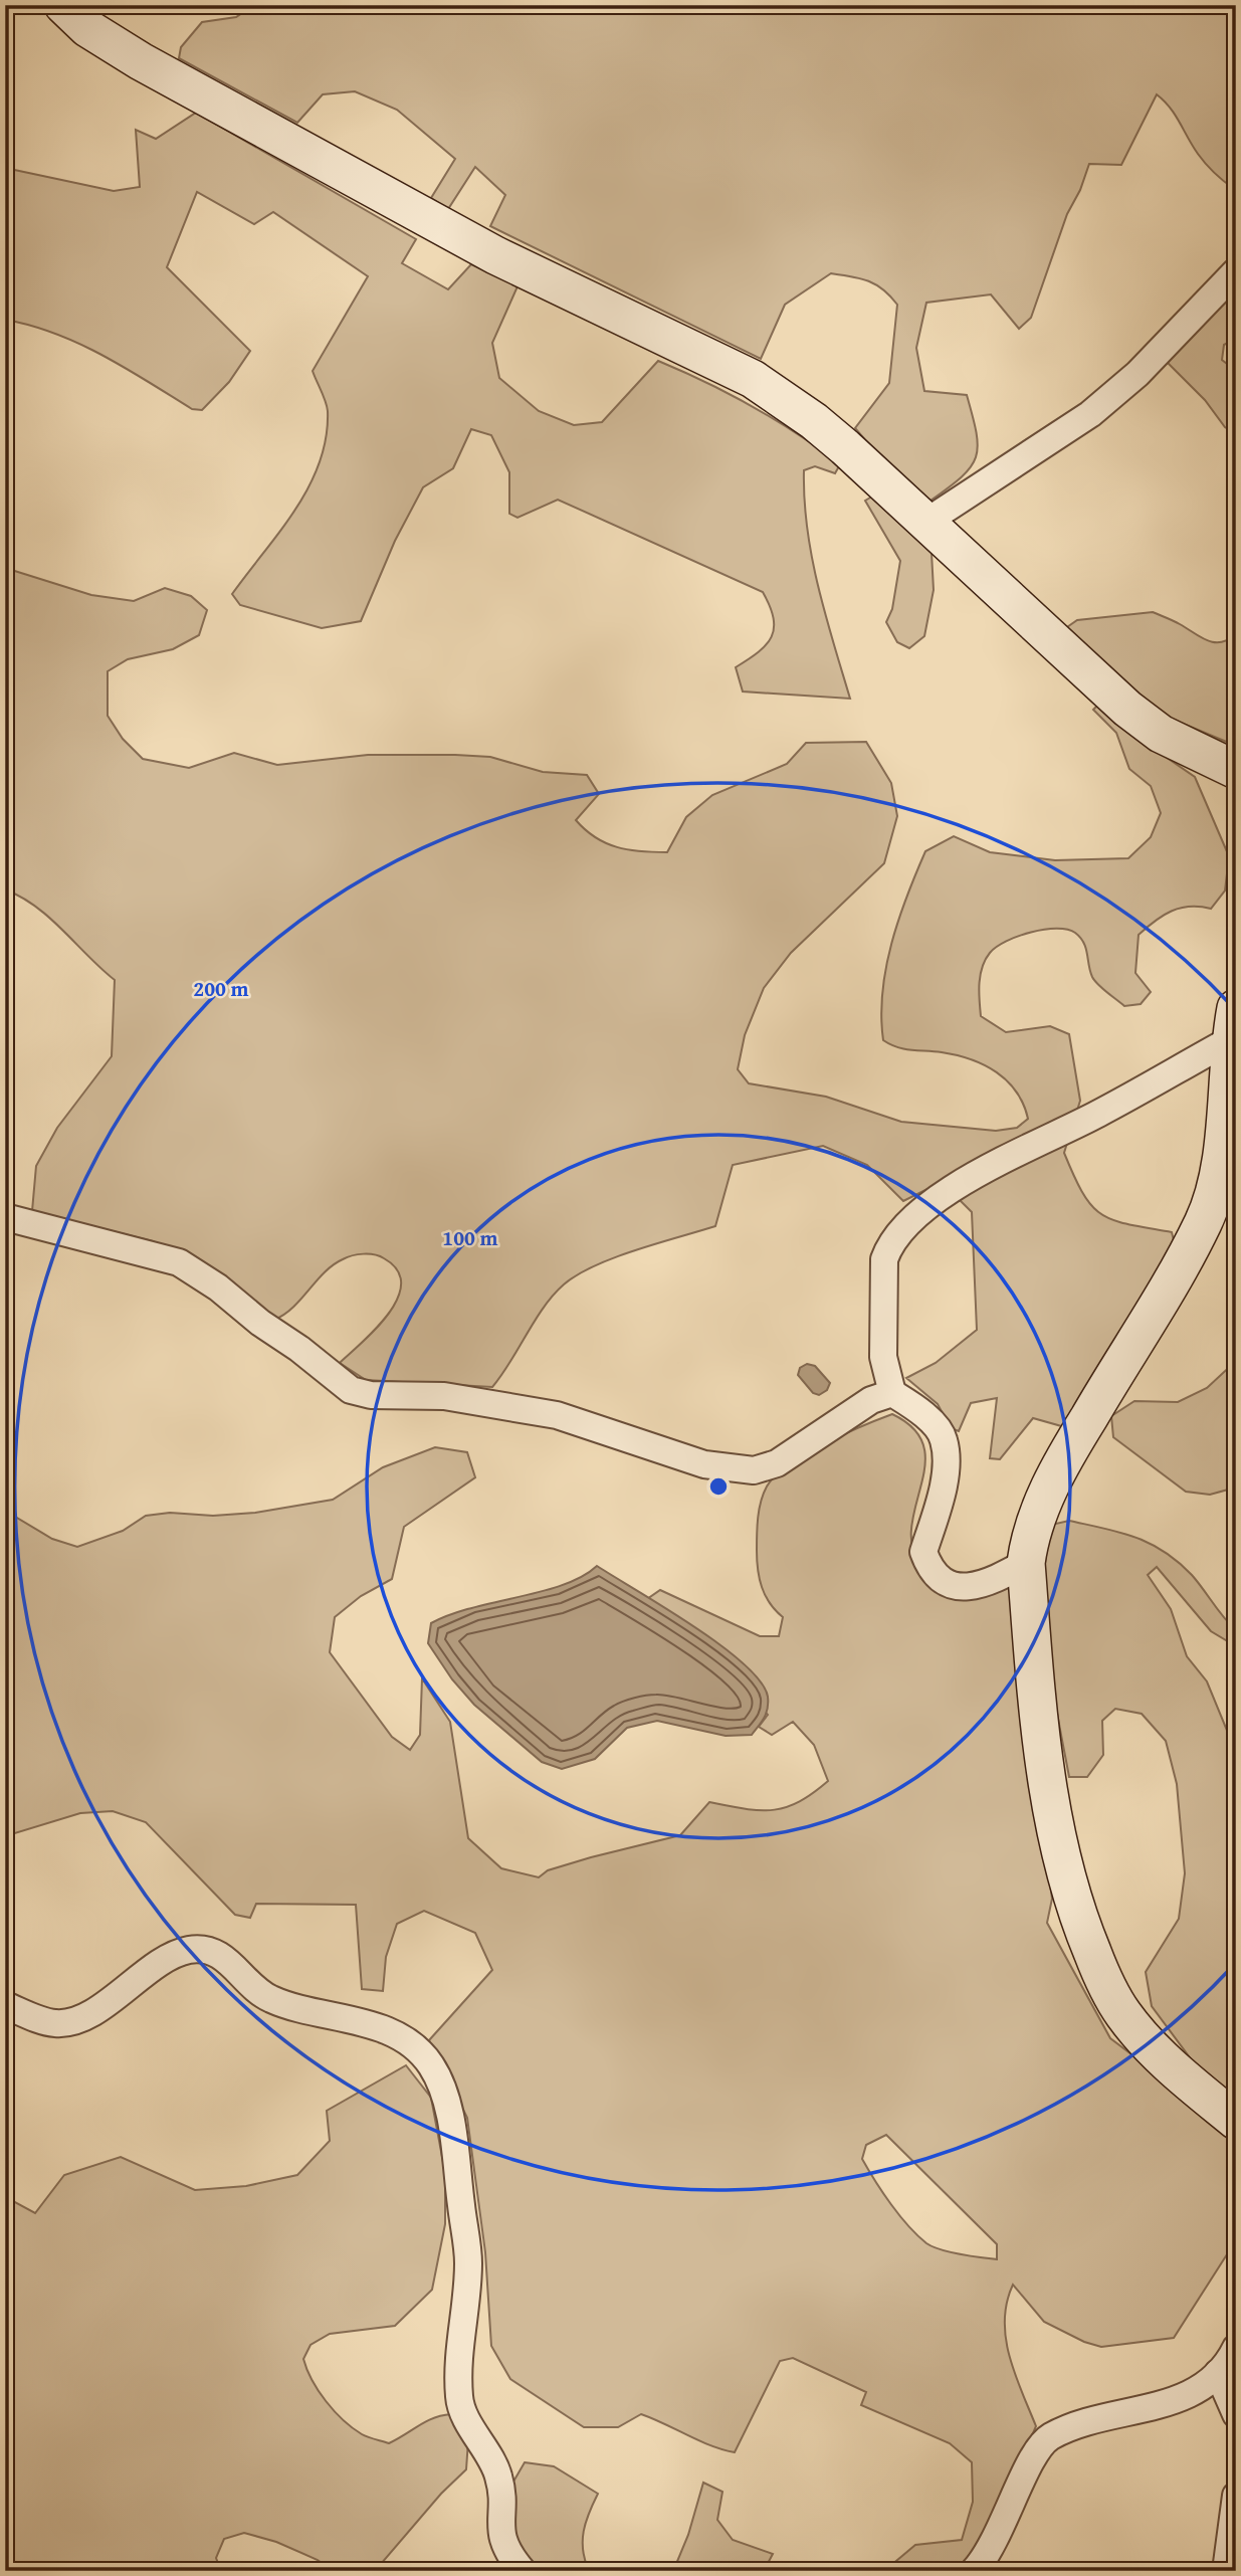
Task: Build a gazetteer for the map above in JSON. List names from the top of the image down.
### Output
{
  "rings": ["200 m", "100 m"]
}
